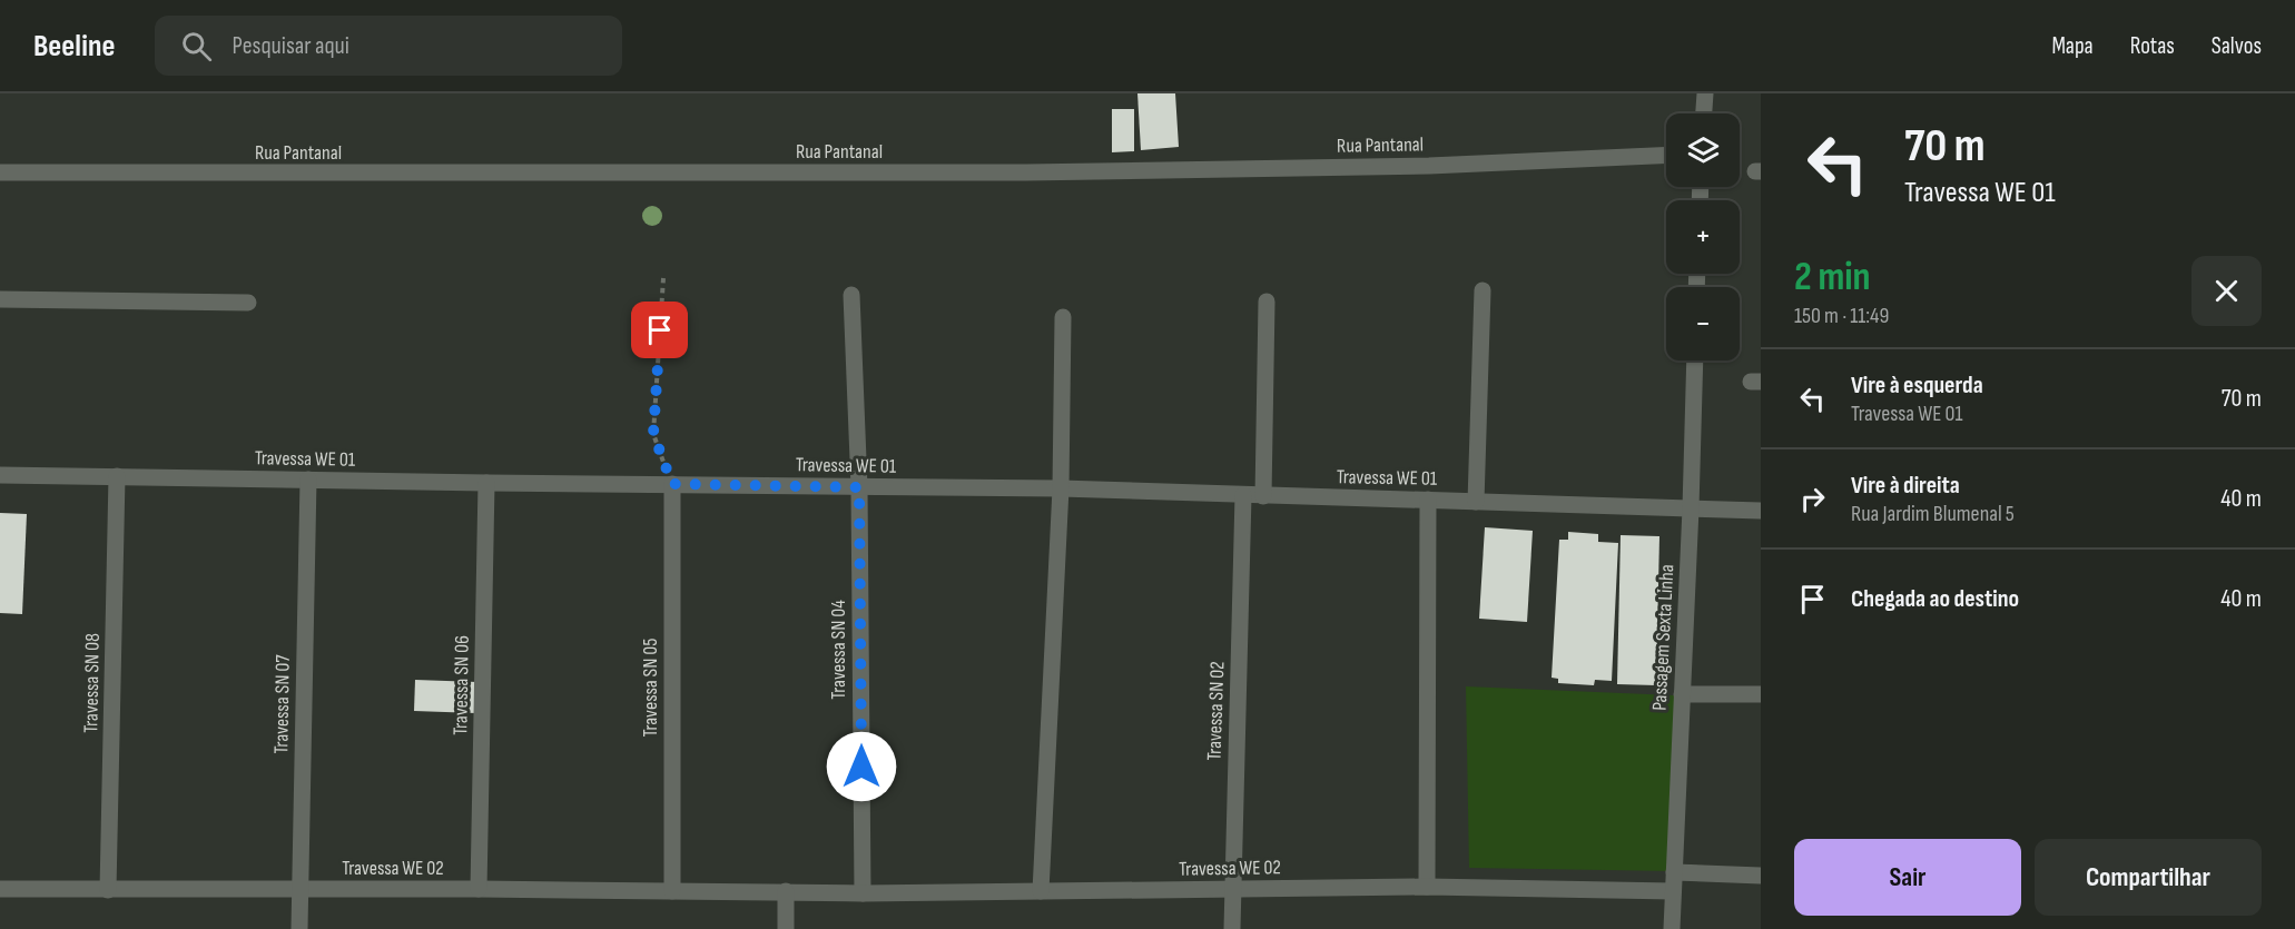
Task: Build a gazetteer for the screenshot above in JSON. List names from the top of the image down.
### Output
{
  "streets": {
    "street": [
      "Rua Pantanal",
      "Travessa WE 01",
      "Passagem Sexta Linha",
      "Travessa SN 04",
      "Travessa SN 08",
      "Travessa SN 06",
      "Travessa SN 05",
      "Travessa SN 07",
      "Travessa SN 02",
      "Travessa WE 02"
    ]
  },
  "crossings": [
    ["Travessa WE 01", "Passagem Sexta Linha"],
    ["Travessa WE 01", "Travessa SN 04"],
    ["Travessa WE 01", "Travessa SN 08"],
    ["Travessa WE 01", "Travessa SN 06"],
    ["Travessa WE 01", "Travessa SN 05"],
    ["Travessa WE 01", "Travessa SN 07"],
    ["Travessa WE 01", "Travessa SN 02"],
    ["Passagem Sexta Linha", "Travessa WE 02"],
    ["Travessa SN 04", "Travessa WE 02"],
    ["Travessa SN 08", "Travessa WE 02"],
    ["Travessa SN 06", "Travessa WE 02"],
    ["Travessa SN 05", "Travessa WE 02"],
    ["Travessa SN 07", "Travessa WE 02"],
    ["Travessa SN 02", "Travessa WE 02"]
  ],
  "page": {
    "header": "Beeline",
    "search": "Pesquisar aqui",
    "nav": ["Mapa", "Rotas", "Salvos"],
    "turn": ["70 m", "Travessa WE 01"],
    "map_buttons": ["+", "−"],
    "heading": ["2 min", "150 m · 11:49"],
    "list": [
      {
        "name": "Vire à esquerda",
        "note": "Travessa WE 01",
        "value": "70 m"
      },
      {
        "name": "Vire à direita",
        "note": "Rua Jardim Blumenal 5",
        "value": "40 m"
      },
      {
        "name": "Chegada ao destino",
        "value": "40 m"
      }
    ],
    "buttons": ["Sair", "Compartilhar"]
  }
}
